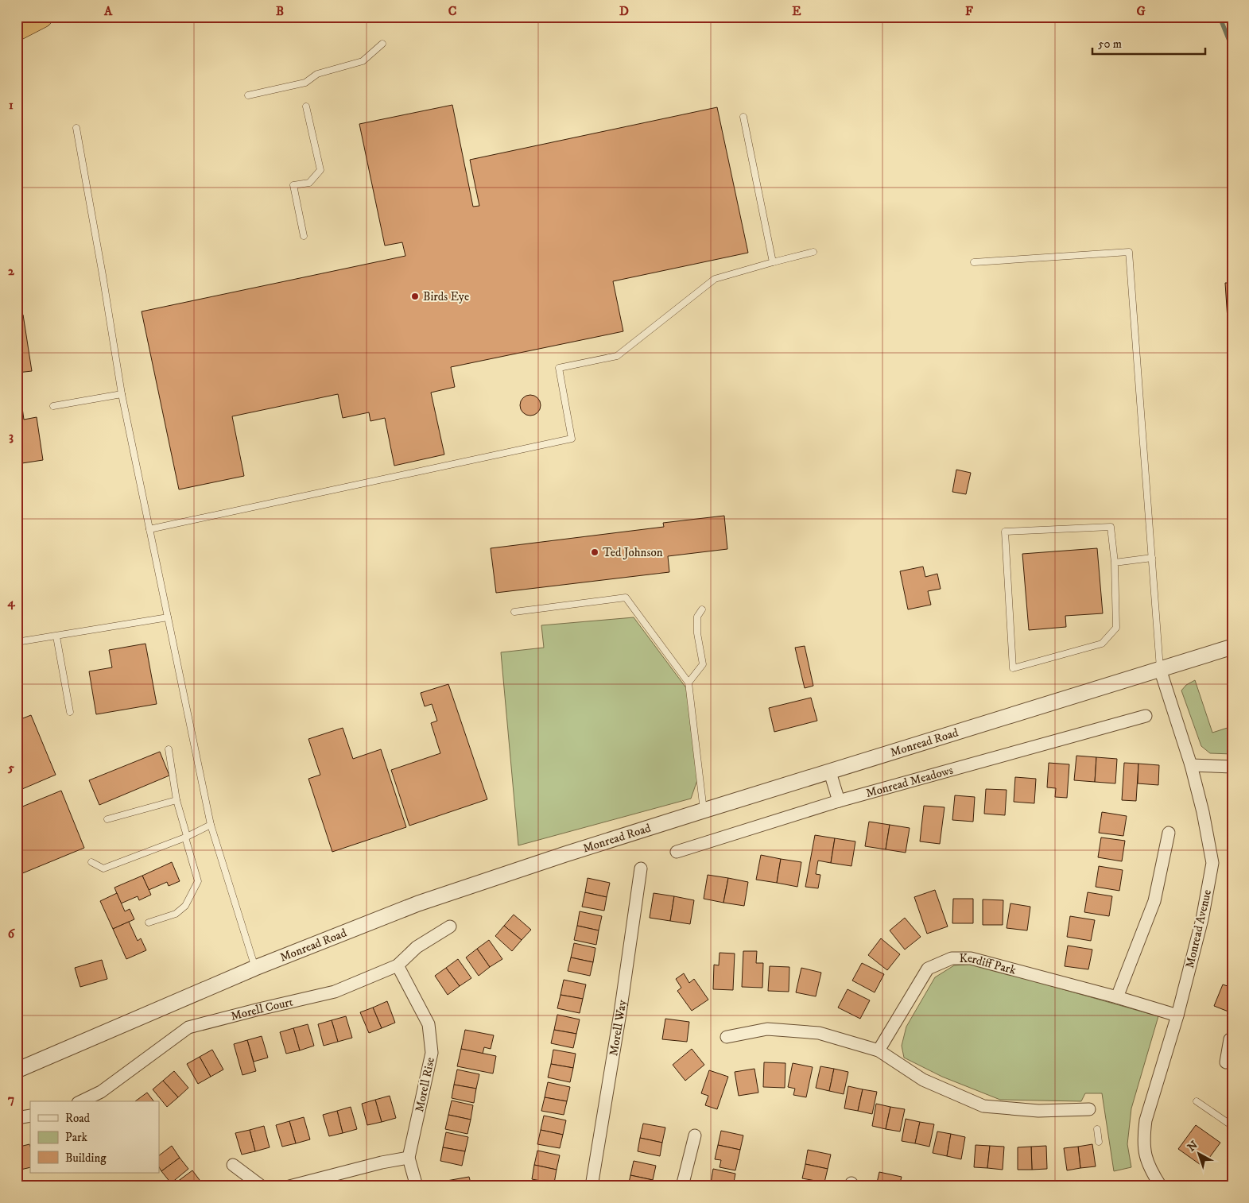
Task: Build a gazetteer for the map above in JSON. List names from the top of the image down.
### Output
{
  "streets": {
    "street": [
      "Monread Road",
      "Monread Meadows",
      "Monread Avenue",
      "Kerdiff Park",
      "Morell Court",
      "Morell Way",
      "Morell Rise"
    ]
  },
  "crossings": [
    ["Monread Road", "Monread Avenue"],
    ["Monread Avenue", "Kerdiff Park"],
    ["Morell Court", "Morell Rise"]
  ],
  "places": ["Birds Eye", "Ted Johnson"],
  "legend": ["Road", "Park", "Building"],
  "scale_bar": "50 m",
  "north": "top left",
  "grid": {
    "columns": [
      "A",
      "B",
      "C",
      "D",
      "E",
      "F",
      "G"
    ],
    "rows": [
      "1",
      "2",
      "3",
      "4",
      "5",
      "6",
      "7"
    ]
  }
}
